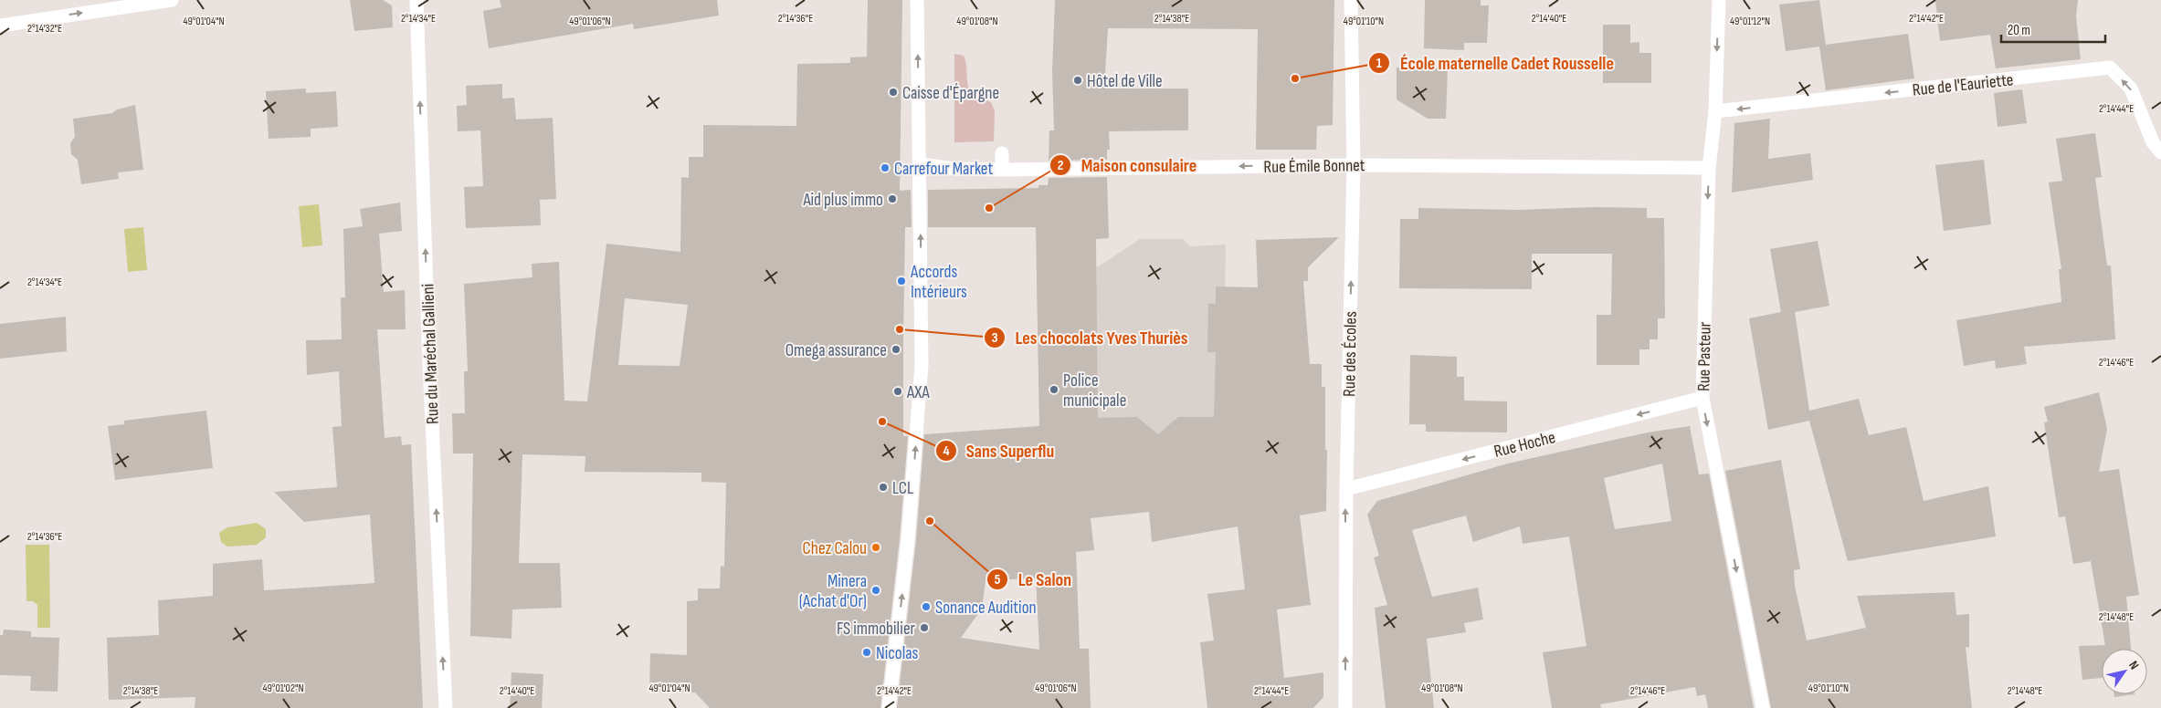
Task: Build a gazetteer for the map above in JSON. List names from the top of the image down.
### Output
{
  "streets": {
    "street": [
      "Rue de l'Eauriette",
      "Rue Émile Bonnet",
      "Rue du Maréchal Gallieni",
      "Rue des Écoles",
      "Rue Pasteur",
      "Rue Hoche"
    ]
  },
  "crossings": [
    ["Rue de l'Eauriette", "Rue Pasteur"],
    ["Rue Émile Bonnet", "Rue des Écoles"],
    ["Rue Émile Bonnet", "Rue Pasteur"],
    ["Rue des Écoles", "Rue Hoche"],
    ["Rue Pasteur", "Rue Hoche"]
  ],
  "one_way": [
    "Rue de l'Eauriette",
    "Rue Émile Bonnet",
    "Rue du Maréchal Gallieni",
    "Rue des Écoles",
    "Rue Pasteur",
    "Rue Hoche"
  ],
  "places": [
    "École maternelle Cadet Rousselle",
    "Hôtel de Ville",
    "Caisse d'Épargne",
    "Carrefour Market",
    "Aid plus immo",
    "Maison consulaire",
    "Accords Intérieurs",
    "Les chocolats Yves Thuriès",
    "Omega assurance",
    "Police municipale",
    "AXA",
    "Sans Superflu",
    "LCL",
    "Le Salon",
    "Chez Calou",
    "Minera (Achat d'Or)",
    "Sonance Audition",
    "FS immobilier",
    "Nicolas"
  ],
  "scale_bar": "20 m",
  "north": "top right",
  "coordinates": [
    "2°14'34\"E",
    "2°14'38\"E",
    "2°14'42\"E",
    "2°14'36\"E",
    "2°14'40\"E",
    "49°01'08\"N",
    "49°01'10\"N",
    "49°01'04\"N",
    "49°01'06\"N",
    "49°01'12\"N",
    "2°14'32\"E",
    "2°14'44\"E",
    "2°14'46\"E",
    "2°14'48\"E",
    "49°01'02\"N"
  ]
}
